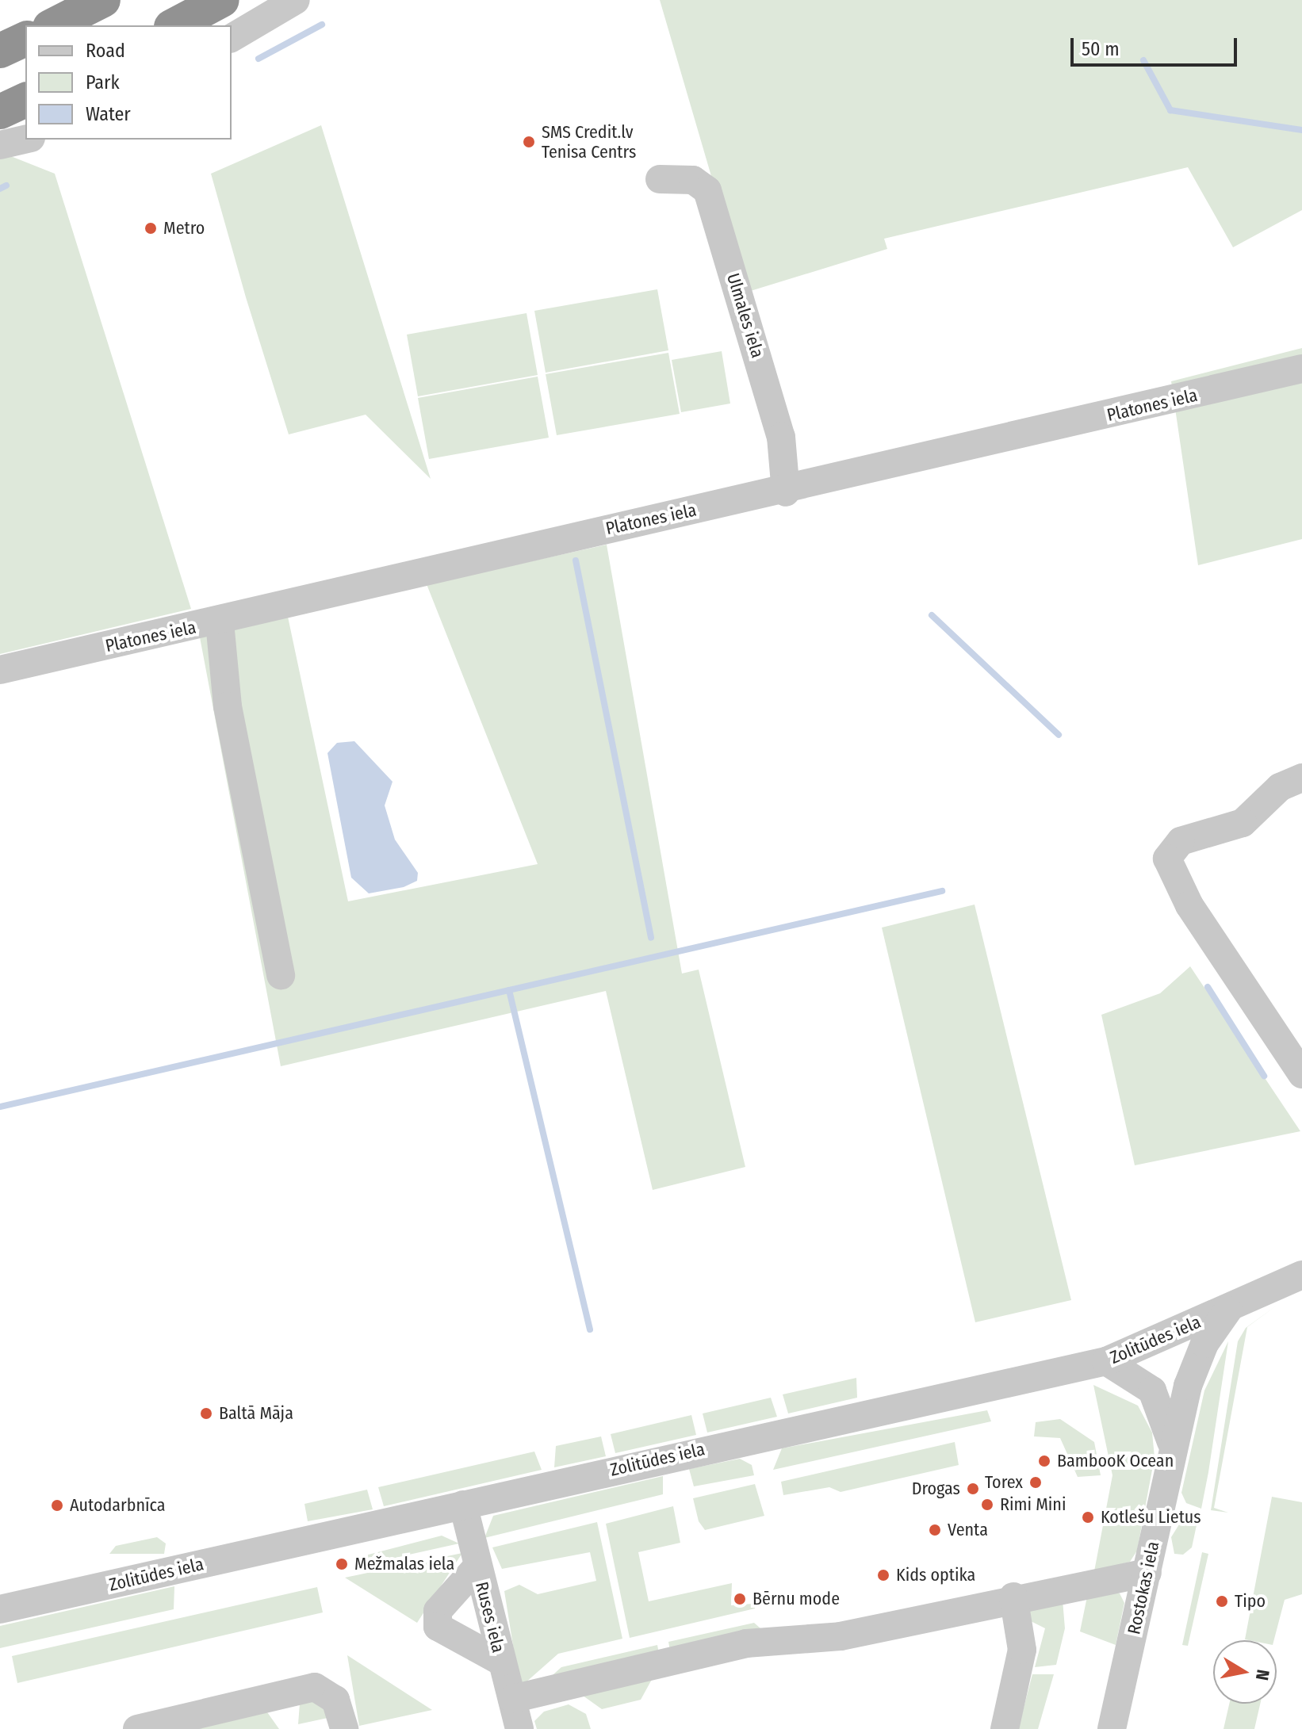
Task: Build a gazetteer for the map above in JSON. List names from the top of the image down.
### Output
{
  "streets": {
    "street": [
      "Ulmales iela",
      "Platones iela",
      "Zolitūdes iela",
      "Rostokas iela",
      "Ruses iela"
    ]
  },
  "crossings": [
    ["Ulmales iela", "Platones iela"],
    ["Zolitūdes iela", "Rostokas iela"],
    ["Zolitūdes iela", "Ruses iela"]
  ],
  "places": [
    "SMS Credit.lv Tenisa Centrs",
    "Metro",
    "Baltā Māja",
    "BambooK Ocean",
    "Torex",
    "Drogas",
    "Rimi Mini",
    "Autodarbnīca",
    "Kotlešu Lietus",
    "Venta",
    "Mežmalas iela",
    "Kids optika",
    "Bērnu mode",
    "Tipo"
  ],
  "legend": ["Road", "Park", "Water"],
  "scale_bar": "50 m",
  "north": "right"
}
